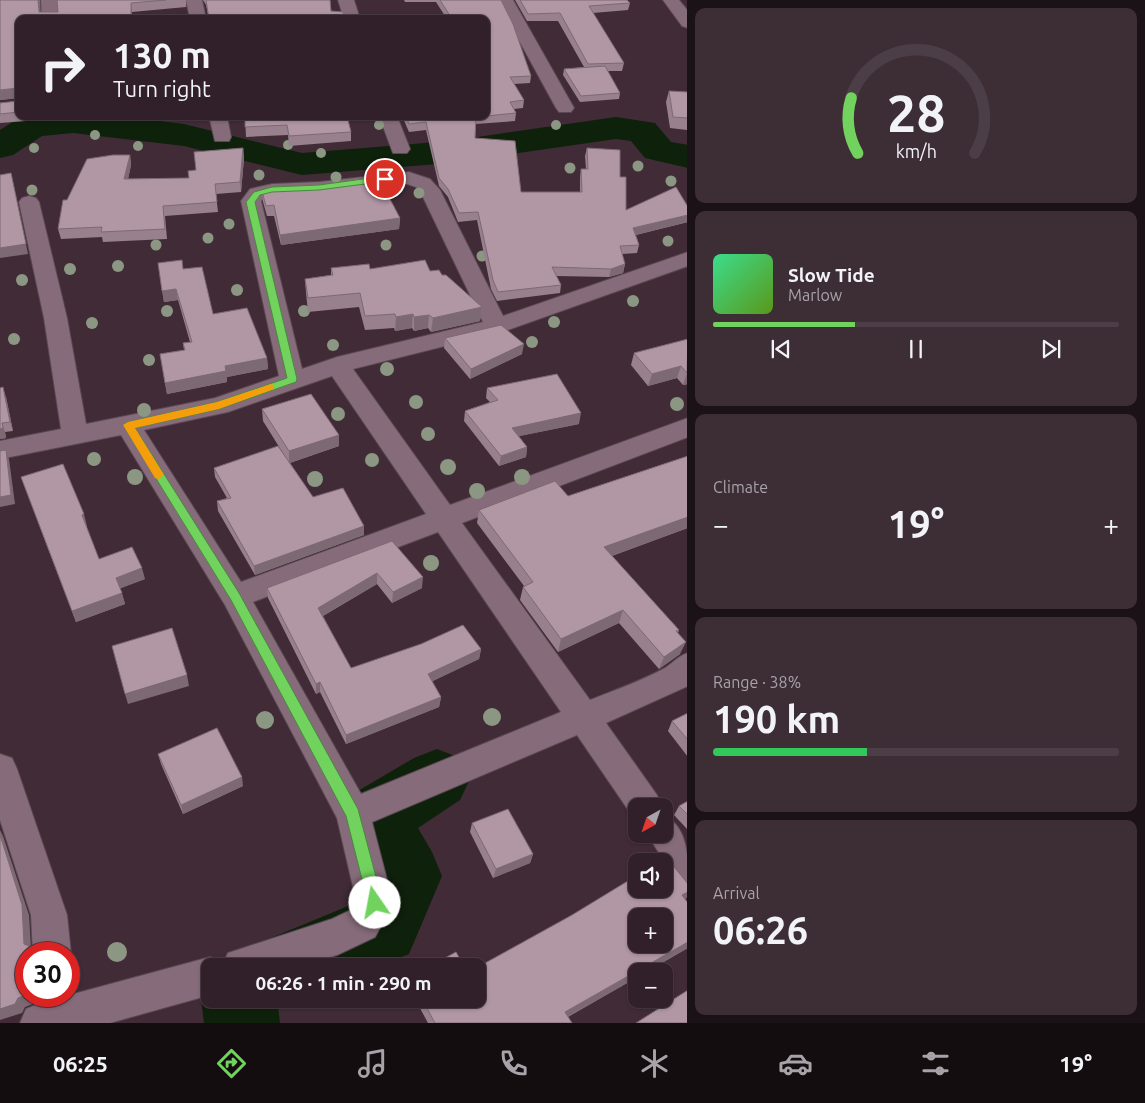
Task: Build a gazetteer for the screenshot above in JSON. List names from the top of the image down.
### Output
{
  "north": "bottom left",
  "page": {
    "turn": ["130 m", "Turn right"],
    "song": ["Slow Tide", "Marlow"],
    "tile": [
      "Climate",
      ["Range · 38%", "190 km"],
      ["Arrival", "06:26"]
    ],
    "heat": ["−", "19°", "+"],
    "map_buttons": ["+", "−"],
    "limit": "30",
    "trip": "06:26 · 1 min · 290 m",
    "tabs": ["06:25", "19°"],
    "gauge": ["28", "km/h"]
  }
}
